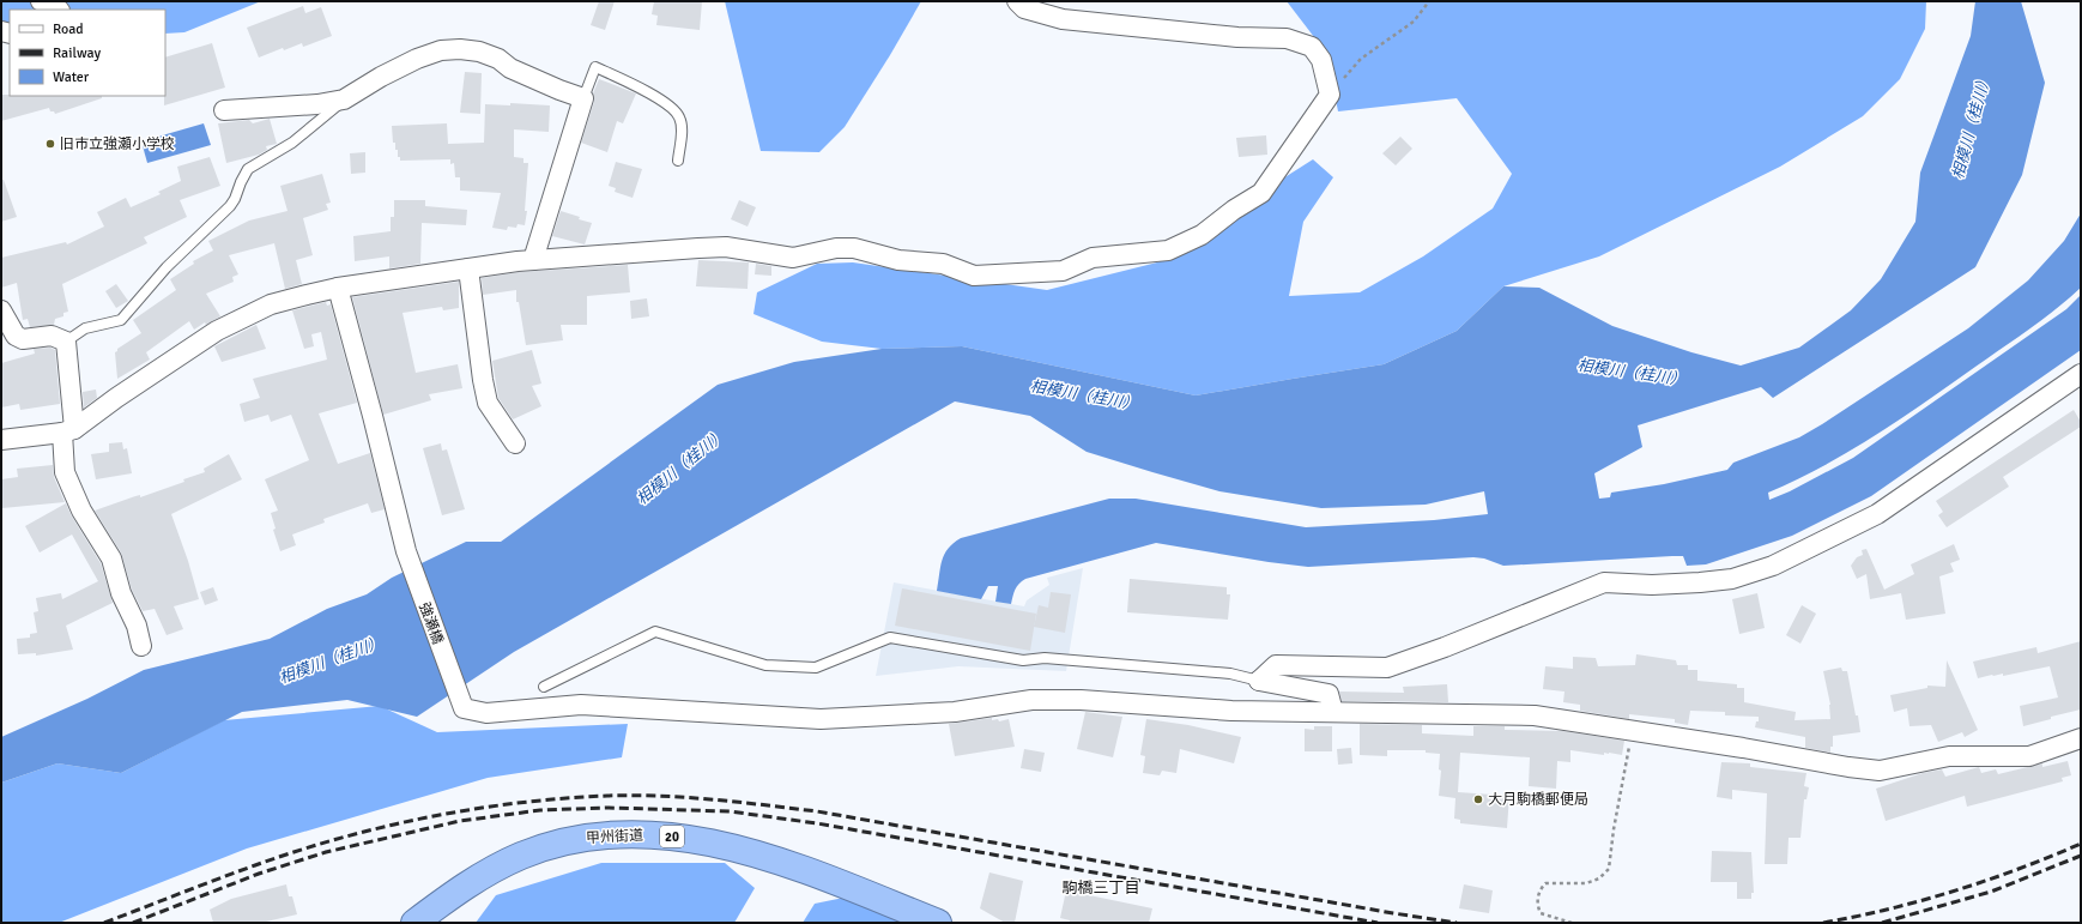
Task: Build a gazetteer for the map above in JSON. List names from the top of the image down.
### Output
{
  "streets": {
    "highway": ["甲州街道", "20"],
    "street": ["強瀬橋"]
  },
  "districts": ["駒橋三丁目"],
  "water": ["相模川（桂川）"],
  "places": ["旧市立強瀬小学校", "大月駒橋郵便局"],
  "legend": ["Road", "Railway", "Water"]
}
